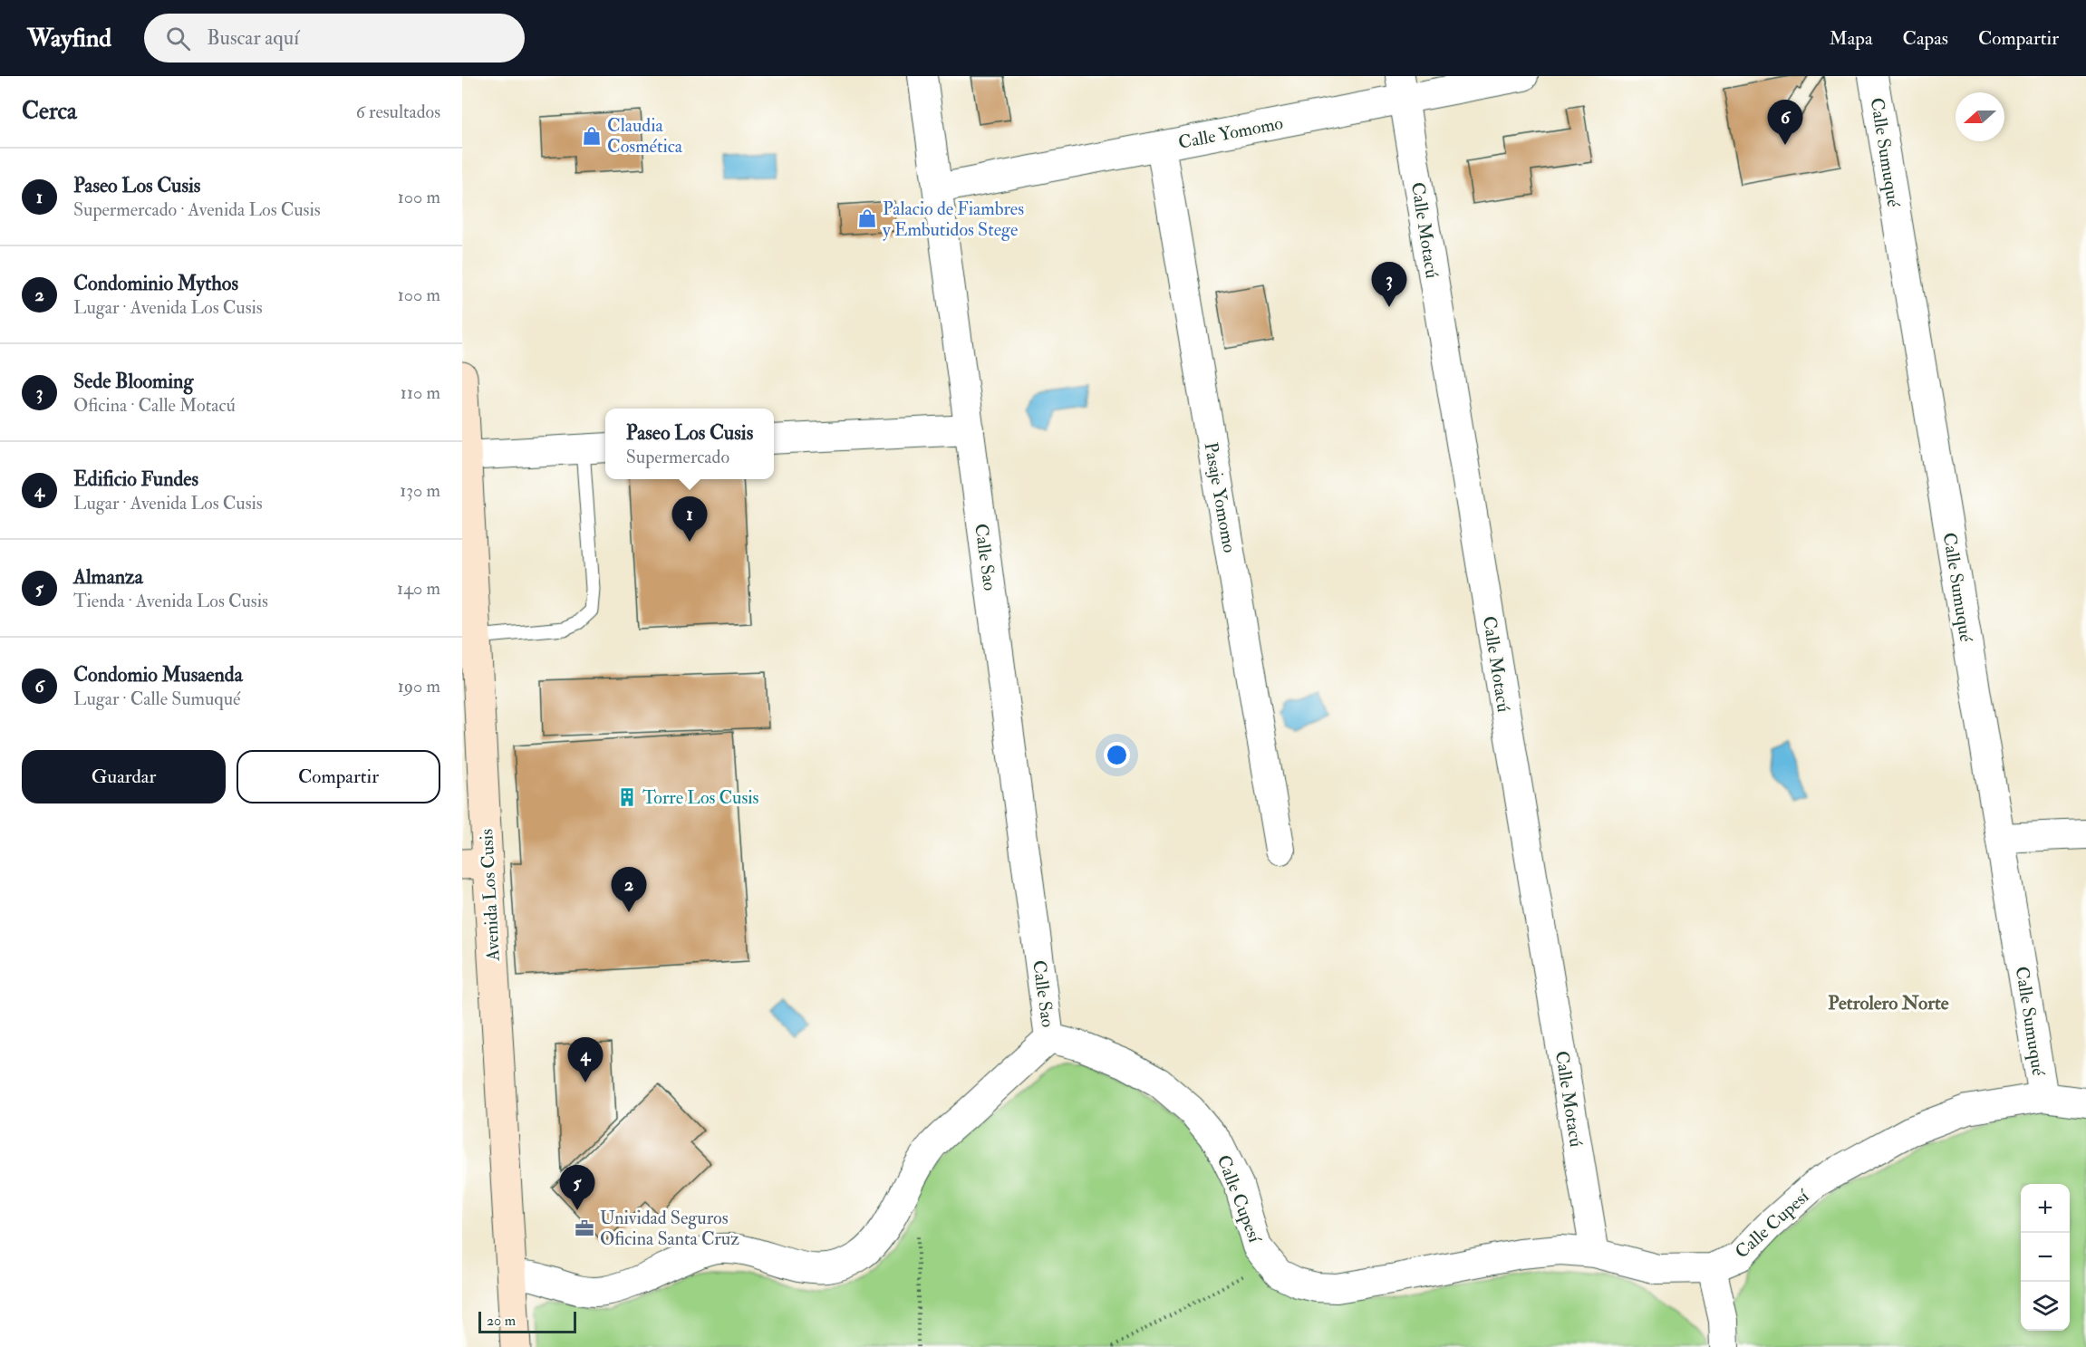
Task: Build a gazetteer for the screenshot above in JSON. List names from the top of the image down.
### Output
{
  "streets": {
    "street": [
      "Calle Yomomo",
      "Calle Sumuqué",
      "Calle Motacú",
      "Pasaje Yomomo",
      "Calle Sao",
      "Avenida Los Cusis",
      "Calle Cupesí"
    ]
  },
  "crossings": [
    ["Calle Yomomo", "Calle Motacú"],
    ["Calle Yomomo", "Pasaje Yomomo"],
    ["Calle Yomomo", "Calle Sao"],
    ["Calle Sumuqué", "Calle Cupesí"],
    ["Calle Motacú", "Calle Cupesí"],
    ["Calle Sao", "Calle Cupesí"]
  ],
  "districts": ["Petrolero Norte"],
  "places": {
    "shop": ["Claudia Cosmética", "Palacio de Fiambres y Embutidos Stege"],
    "building": ["Torre Los Cusis"],
    "office": ["Unividad Seguros Oficina Santa Cruz"]
  },
  "scale_bar": "20 m",
  "north": "left",
  "page": {
    "header": "Wayfind",
    "search": "Buscar aquí",
    "nav": ["Mapa", "Capas", "Compartir"],
    "heading": ["Cerca", "6 resultados"],
    "pins": [
      "6",
      "3",
      "1",
      "2",
      "4",
      "5"
    ],
    "list": [
      {
        "mark": "1",
        "name": "Paseo Los Cusis",
        "note": "Supermercado · Avenida Los Cusis",
        "value": "100 m"
      },
      {
        "mark": "2",
        "name": "Condominio Mythos",
        "note": "Lugar · Avenida Los Cusis",
        "value": "100 m"
      },
      {
        "mark": "3",
        "name": "Sede Blooming",
        "note": "Oficina · Calle Motacú",
        "value": "110 m"
      },
      {
        "mark": "4",
        "name": "Edificio Fundes",
        "note": "Lugar · Avenida Los Cusis",
        "value": "130 m"
      },
      {
        "mark": "5",
        "name": "Almanza",
        "note": "Tienda · Avenida Los Cusis",
        "value": "140 m"
      },
      {
        "mark": "6",
        "name": "Condomio Musaenda",
        "note": "Lugar · Calle Sumuqué",
        "value": "190 m"
      }
    ],
    "popup": ["Paseo Los Cusis", "Supermercado"],
    "buttons": ["Guardar", "Compartir"],
    "map_buttons": ["+", "−"],
    "scale": "20 m"
  }
}
